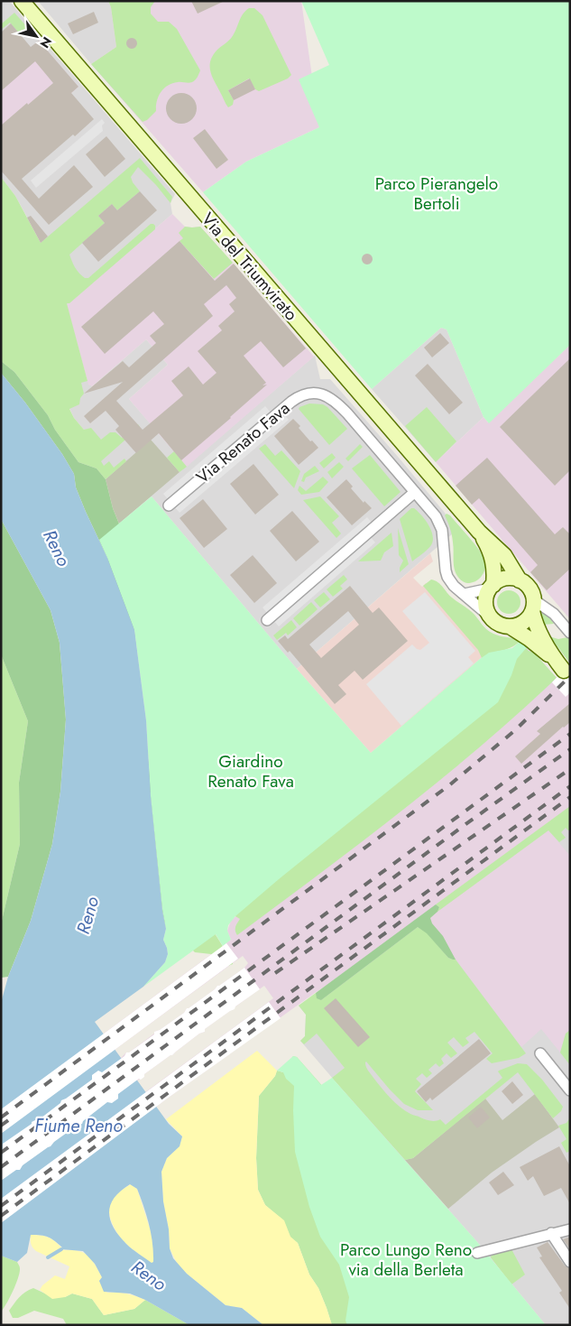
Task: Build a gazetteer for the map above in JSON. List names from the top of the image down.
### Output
{
  "streets": {
    "main road": ["Via del Triumvirato"],
    "street": ["Via Renato Fava"]
  },
  "crossings": [
    ["Via del Triumvirato", "Via Renato Fava"]
  ],
  "water": ["Reno", "Fiume Reno"],
  "parks": ["Parco Pierangelo Bertoli", "Giardino Renato Fava", "Parco Lungo Reno via della Berleta"],
  "north": "bottom right"
}
